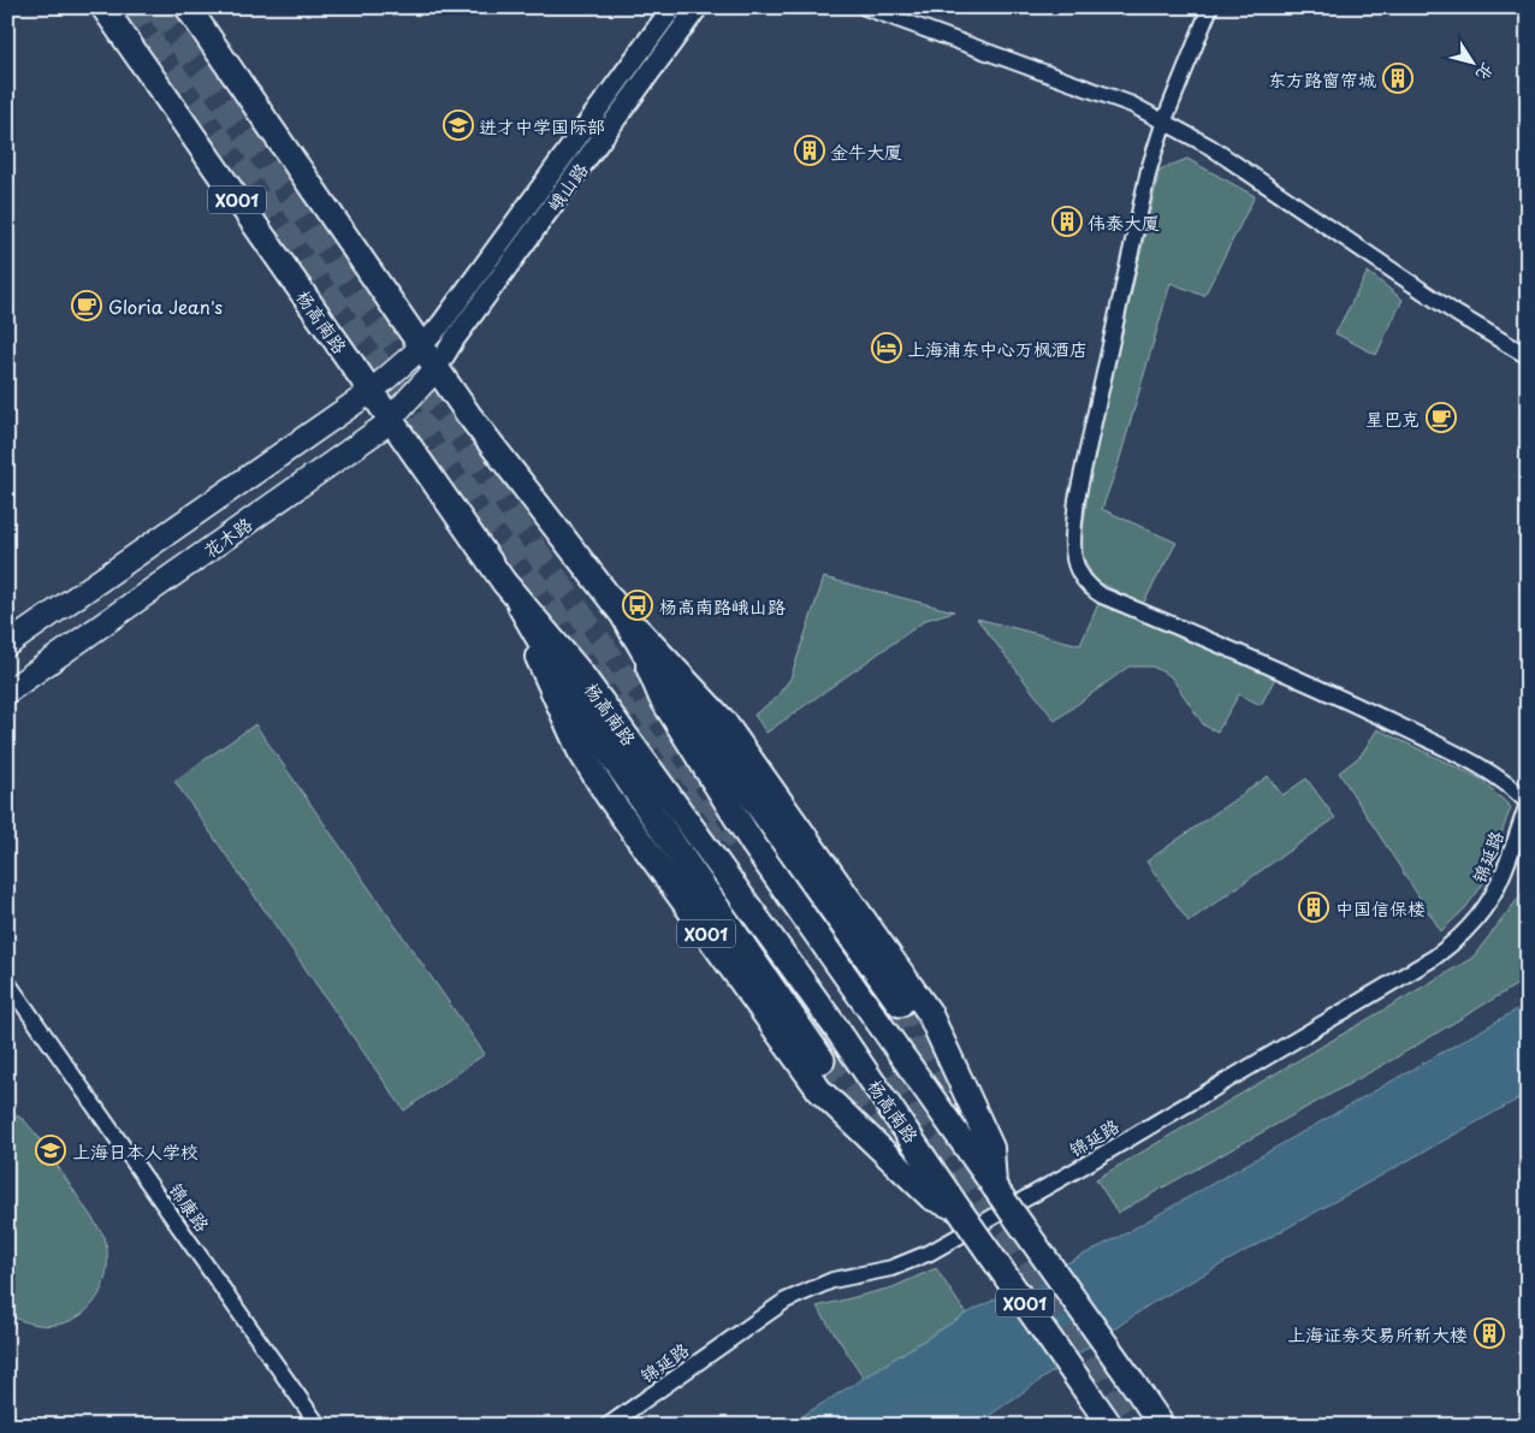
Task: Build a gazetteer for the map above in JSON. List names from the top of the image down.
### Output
{
  "streets": {
    "main road": ["X001", "杨高南路", "花木路"],
    "street": ["峨山路", "锦延路", "锦康路"]
  },
  "crossings": [
    ["峨山路", "杨高南路"],
    ["峨山路", "花木路"],
    ["X001", "杨高南路"],
    ["杨高南路", "花木路"]
  ],
  "places": {
    "building": [
      "东方路窗帘城",
      "金牛大厦",
      "伟泰大厦",
      "中国信保楼",
      "上海证券交易所新大楼"
    ],
    "school or university": ["进才中学国际部", "上海日本人学校"],
    "cafe": ["Gloria Jean's", "星巴克"],
    "hotel": ["上海浦东中心万枫酒店"],
    "bus stop": ["杨高南路峨山路"]
  },
  "north": "bottom right"
}
